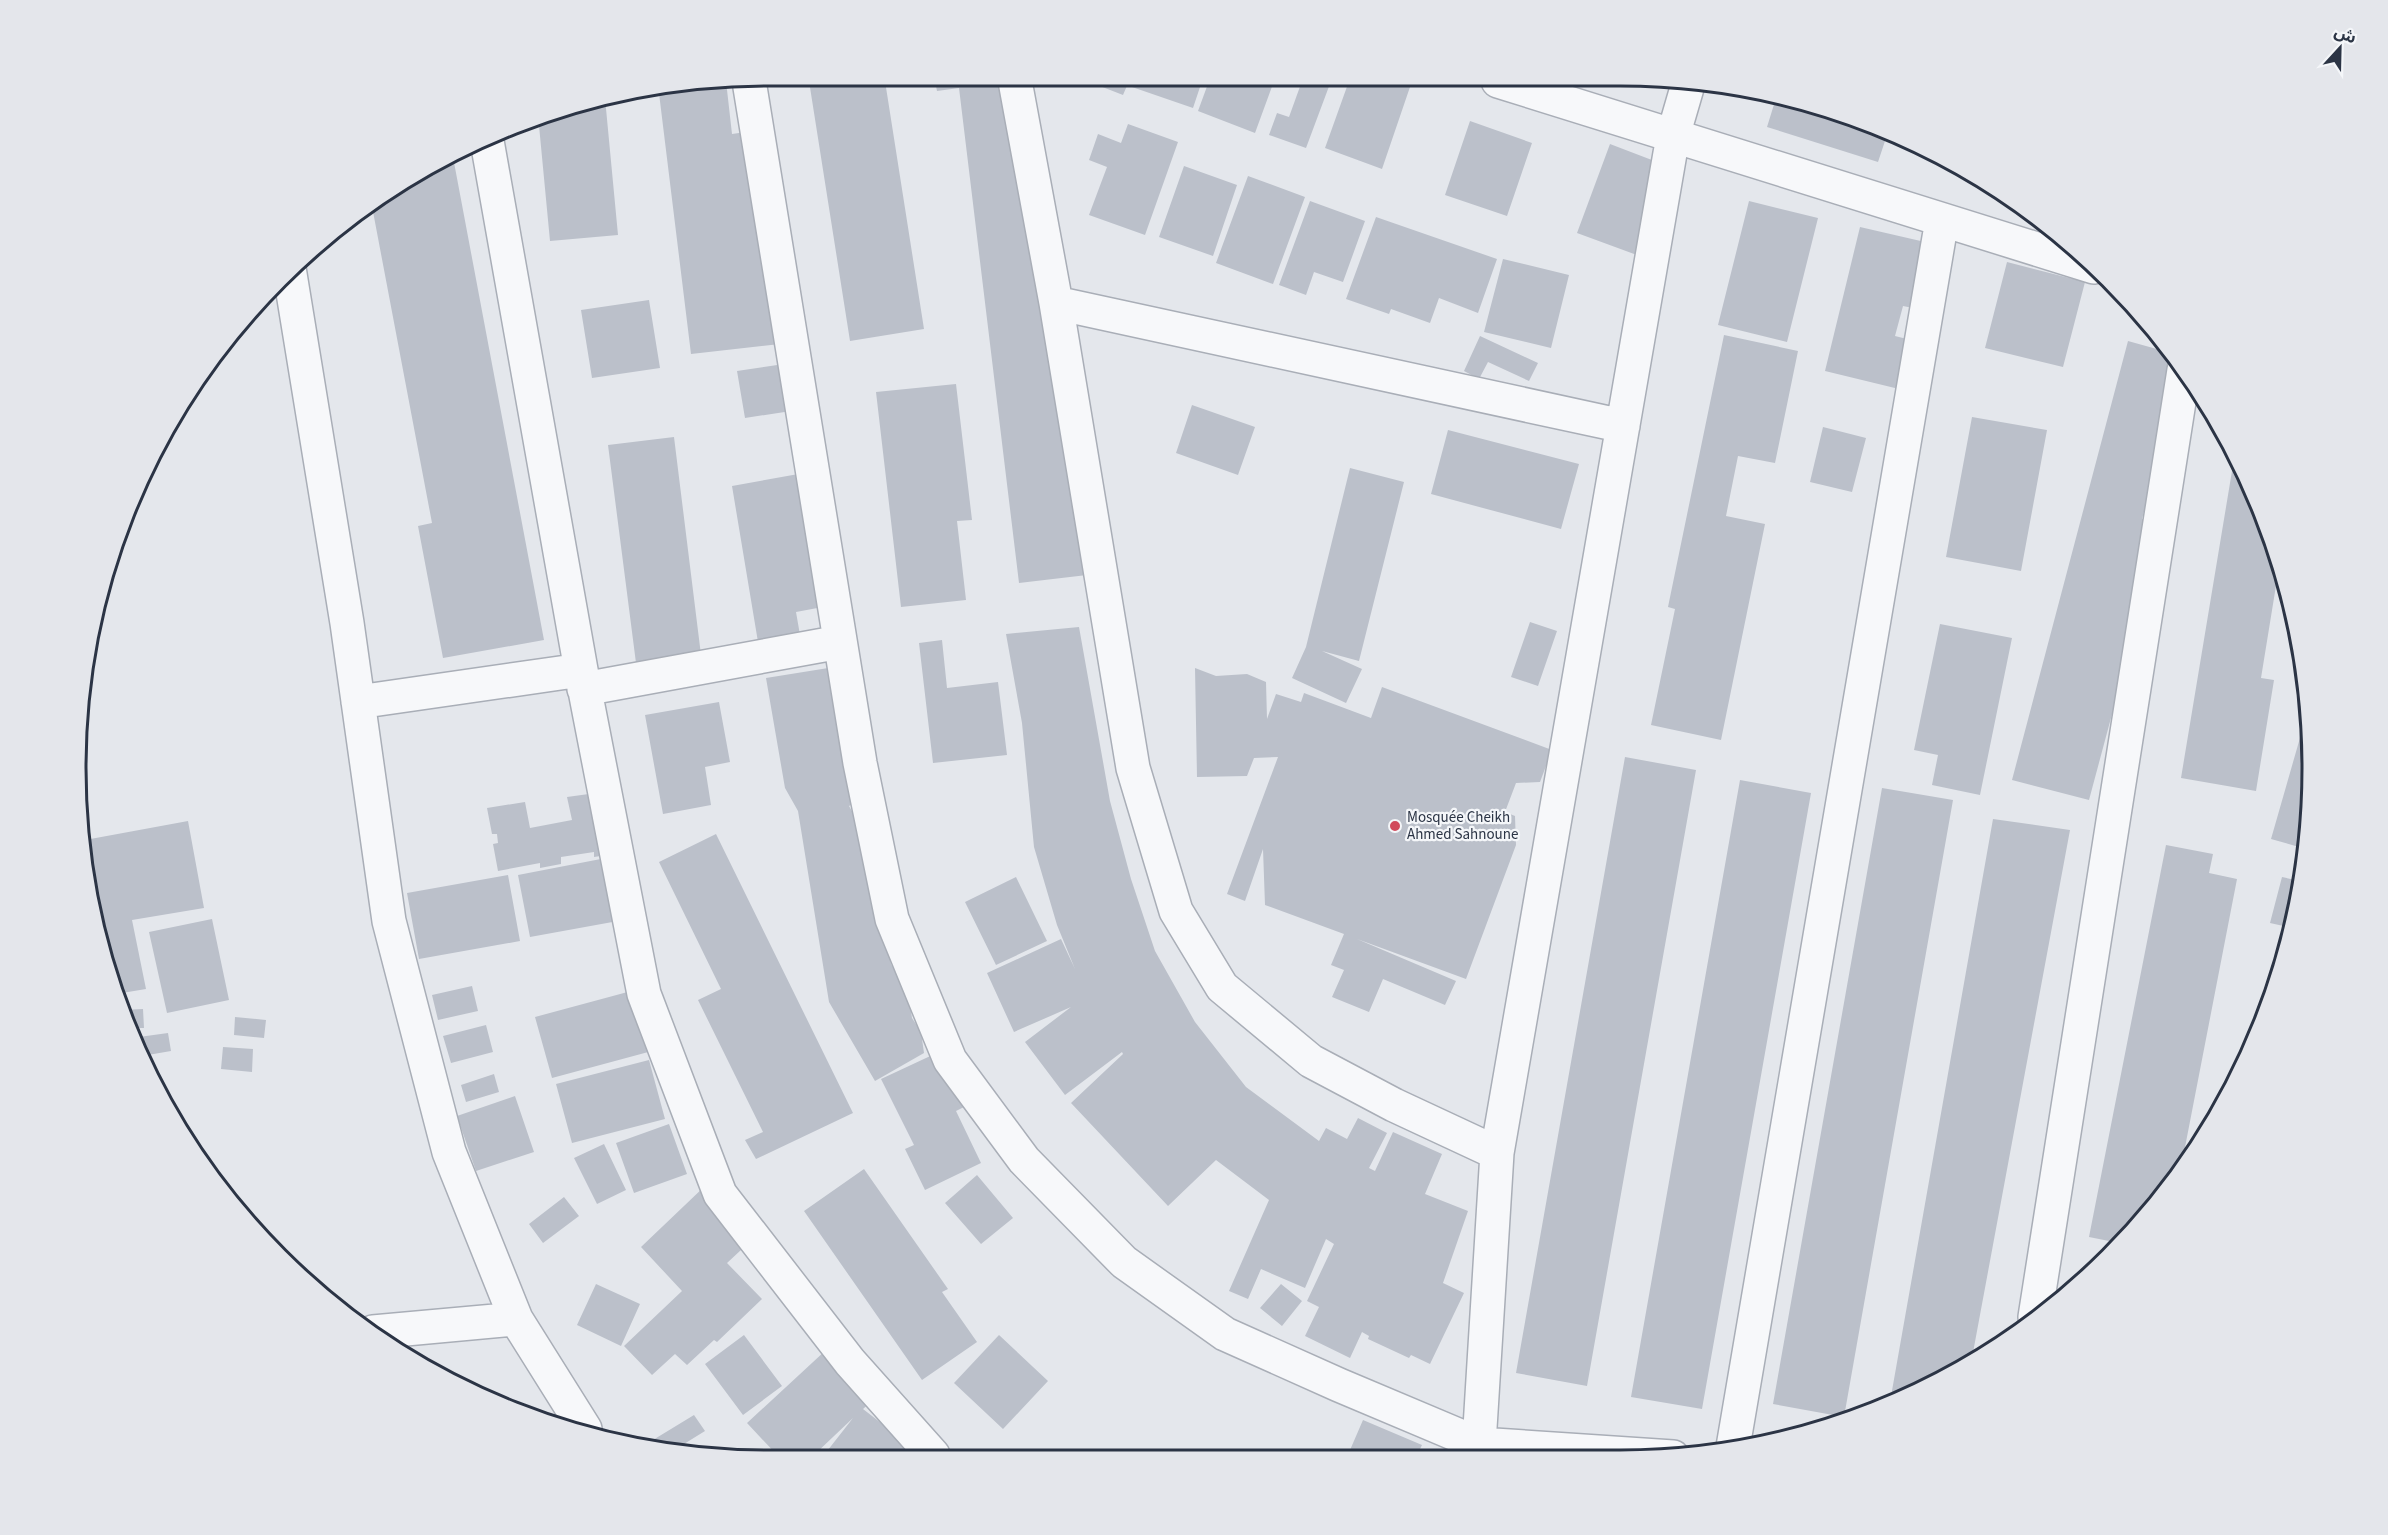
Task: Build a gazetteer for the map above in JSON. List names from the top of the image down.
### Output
{
  "places": ["Mosquée Cheikh Ahmed Sahnoune"],
  "north": "top"
}
